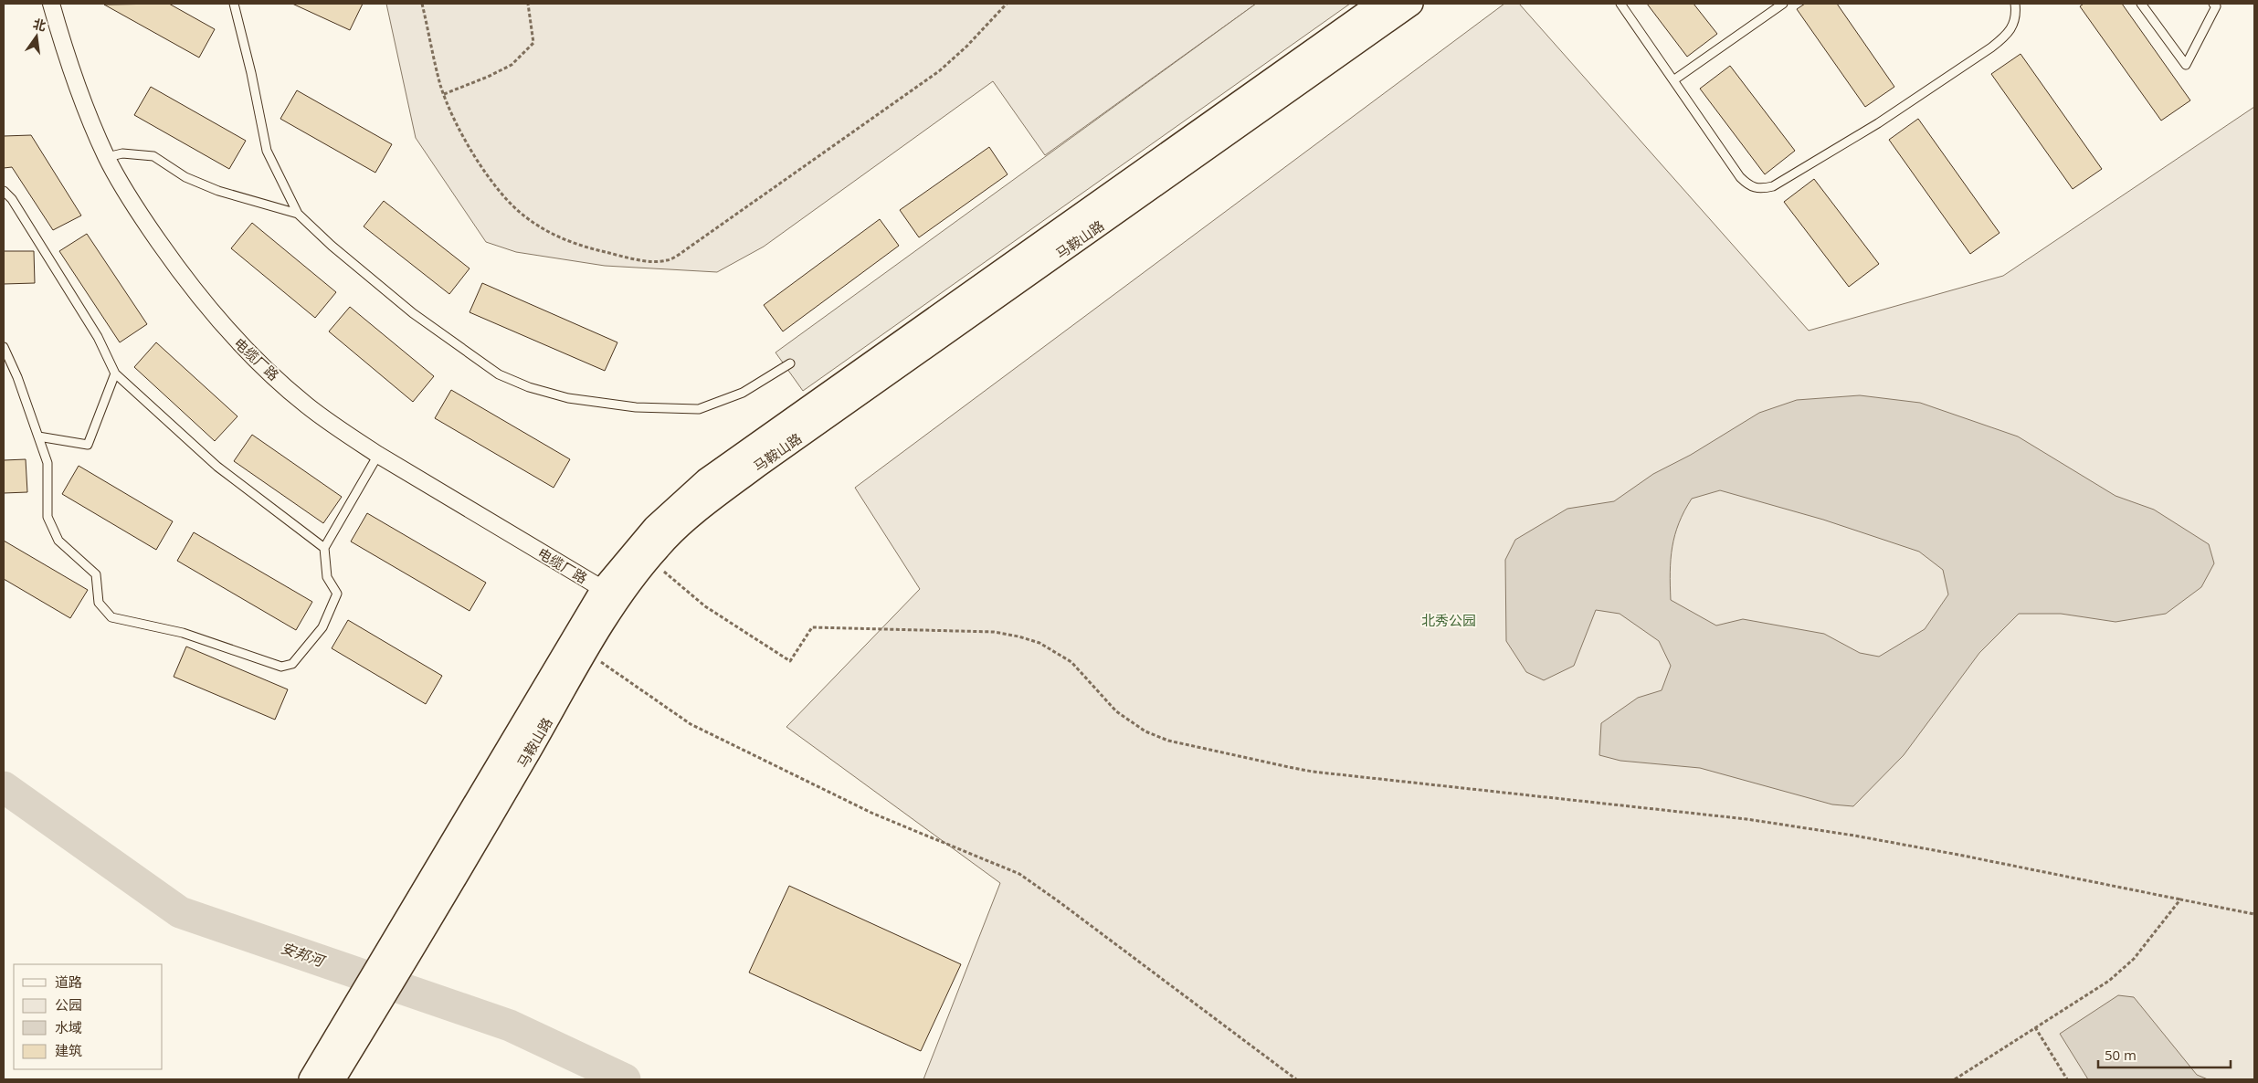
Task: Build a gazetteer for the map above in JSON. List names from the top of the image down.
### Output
{
  "streets": {
    "main road": ["马鞍山路"],
    "street": ["电缆厂路"]
  },
  "crossings": [
    ["马鞍山路", "电缆厂路"]
  ],
  "water": ["安邦河"],
  "parks": ["北秀公园"],
  "legend": [
    "道路",
    "公园",
    "水域",
    "建筑"
  ],
  "scale_bar": "50 m",
  "north": "top"
}
